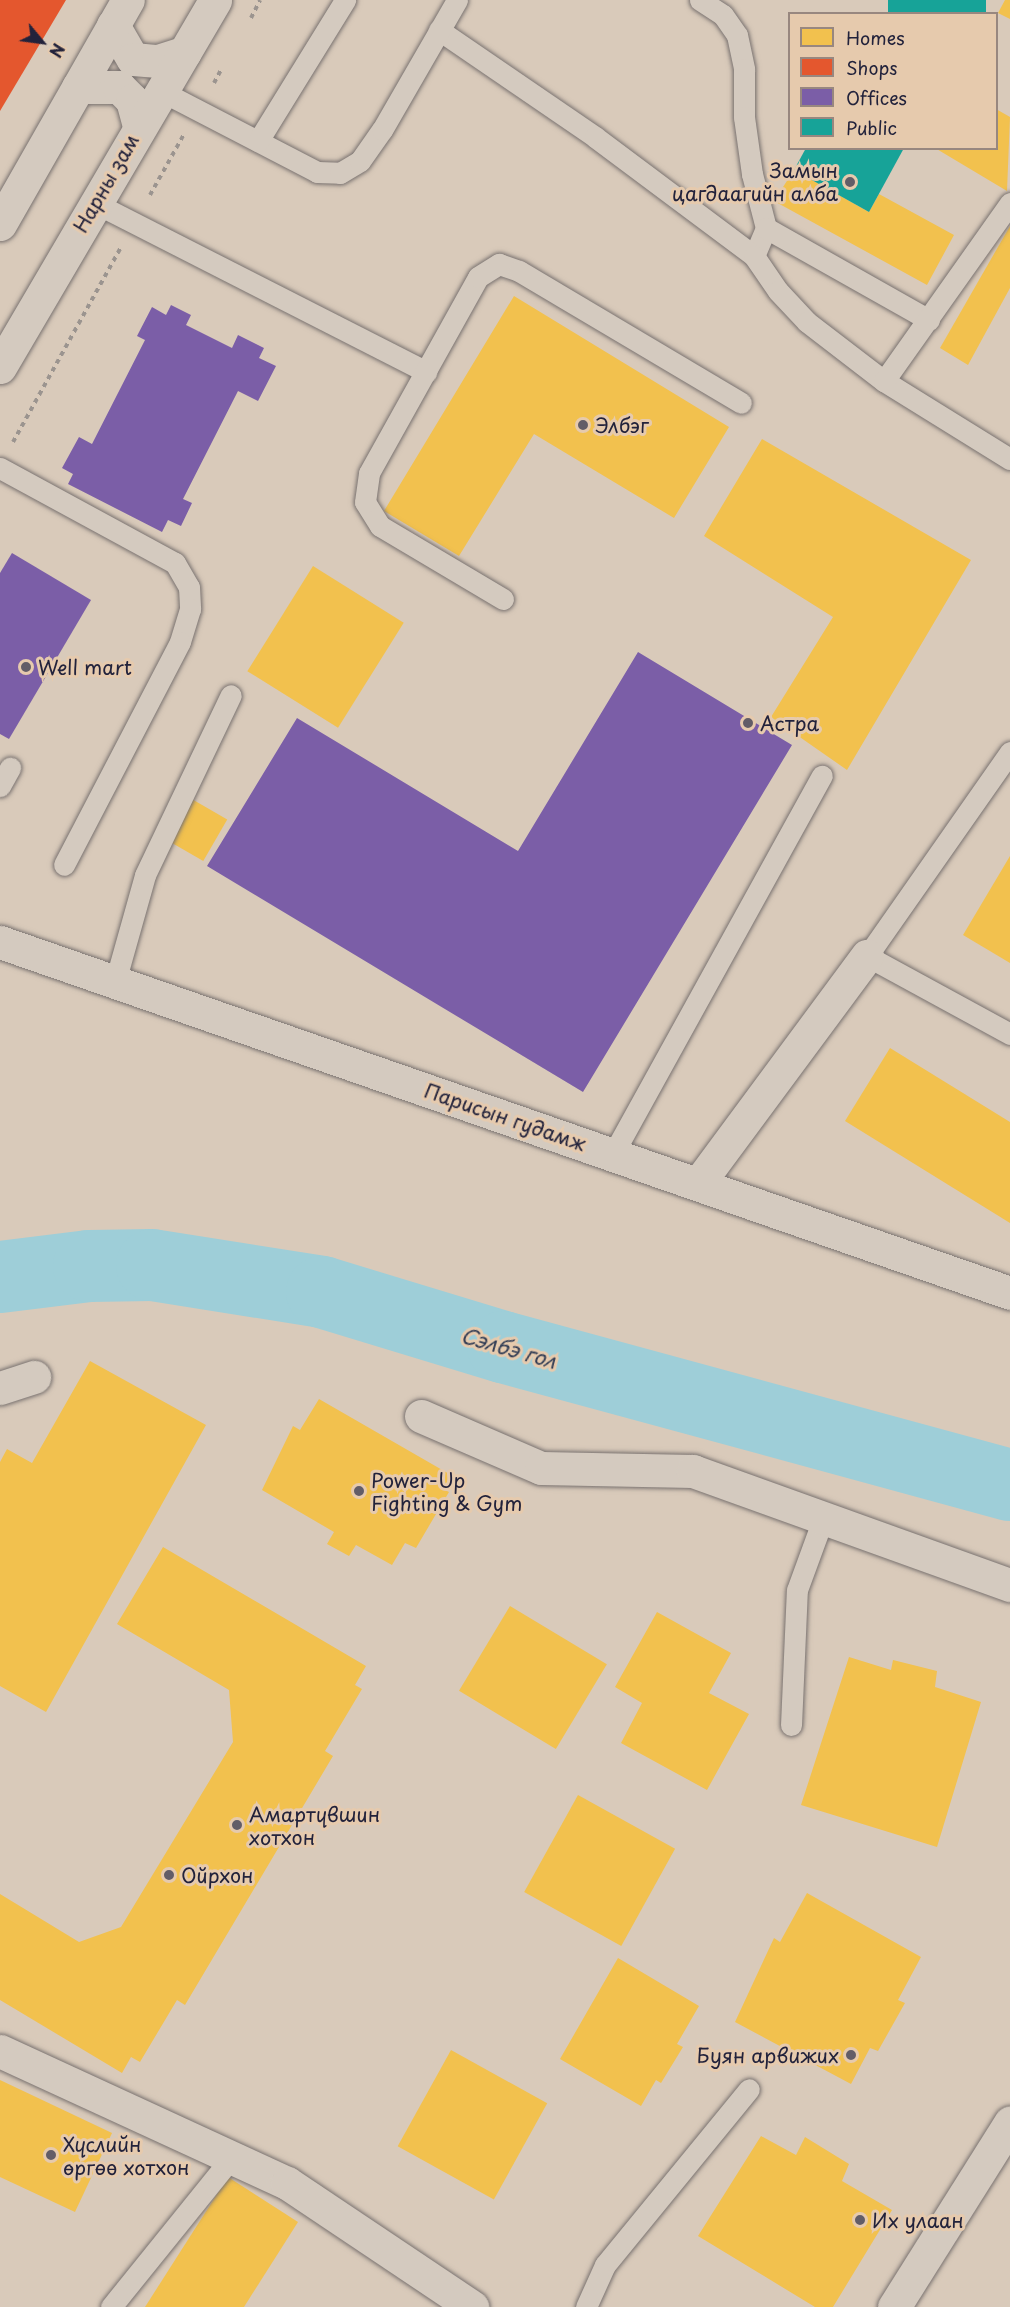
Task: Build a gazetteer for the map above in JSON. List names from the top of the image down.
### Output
{
  "streets": {
    "street": ["Нарны зам", "Парисын гудамж"]
  },
  "water": ["Сэлбэ гол"],
  "places": [
    "Замын цагдаагийн алба",
    "Элбэг",
    "Well mart",
    "Астра",
    "Power-Up Fighting & Gym",
    "Амартүвшин хотхон",
    "Ойрхон",
    "Буян арвижих",
    "Хүслийн өргөө хотхон",
    "Их улаан"
  ],
  "legend": [
    "Homes",
    "Shops",
    "Offices",
    "Public"
  ],
  "north": "bottom right"
}
